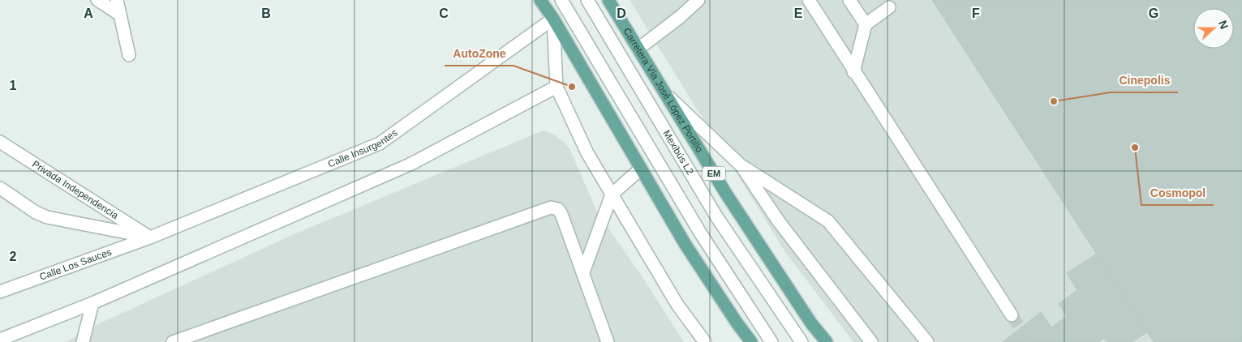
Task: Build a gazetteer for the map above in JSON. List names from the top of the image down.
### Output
{
  "streets": {
    "main road": ["Carretera Vía José López Portillo", "EM"],
    "street": [
      "Calle Insurgentes",
      "Mexibús L2",
      "Privada Independencia",
      "Calle Los Sauces"
    ]
  },
  "crossings": [
    ["Calle Insurgentes", "Privada Independencia"],
    ["Calle Insurgentes", "Calle Los Sauces"],
    ["Privada Independencia", "Calle Los Sauces"]
  ],
  "places": ["AutoZone", "Cinepolis", "Cosmopol"],
  "north": "right",
  "grid": {
    "columns": [
      "A",
      "B",
      "C",
      "D",
      "E",
      "F",
      "G"
    ],
    "rows": ["1", "2"]
  }
}
